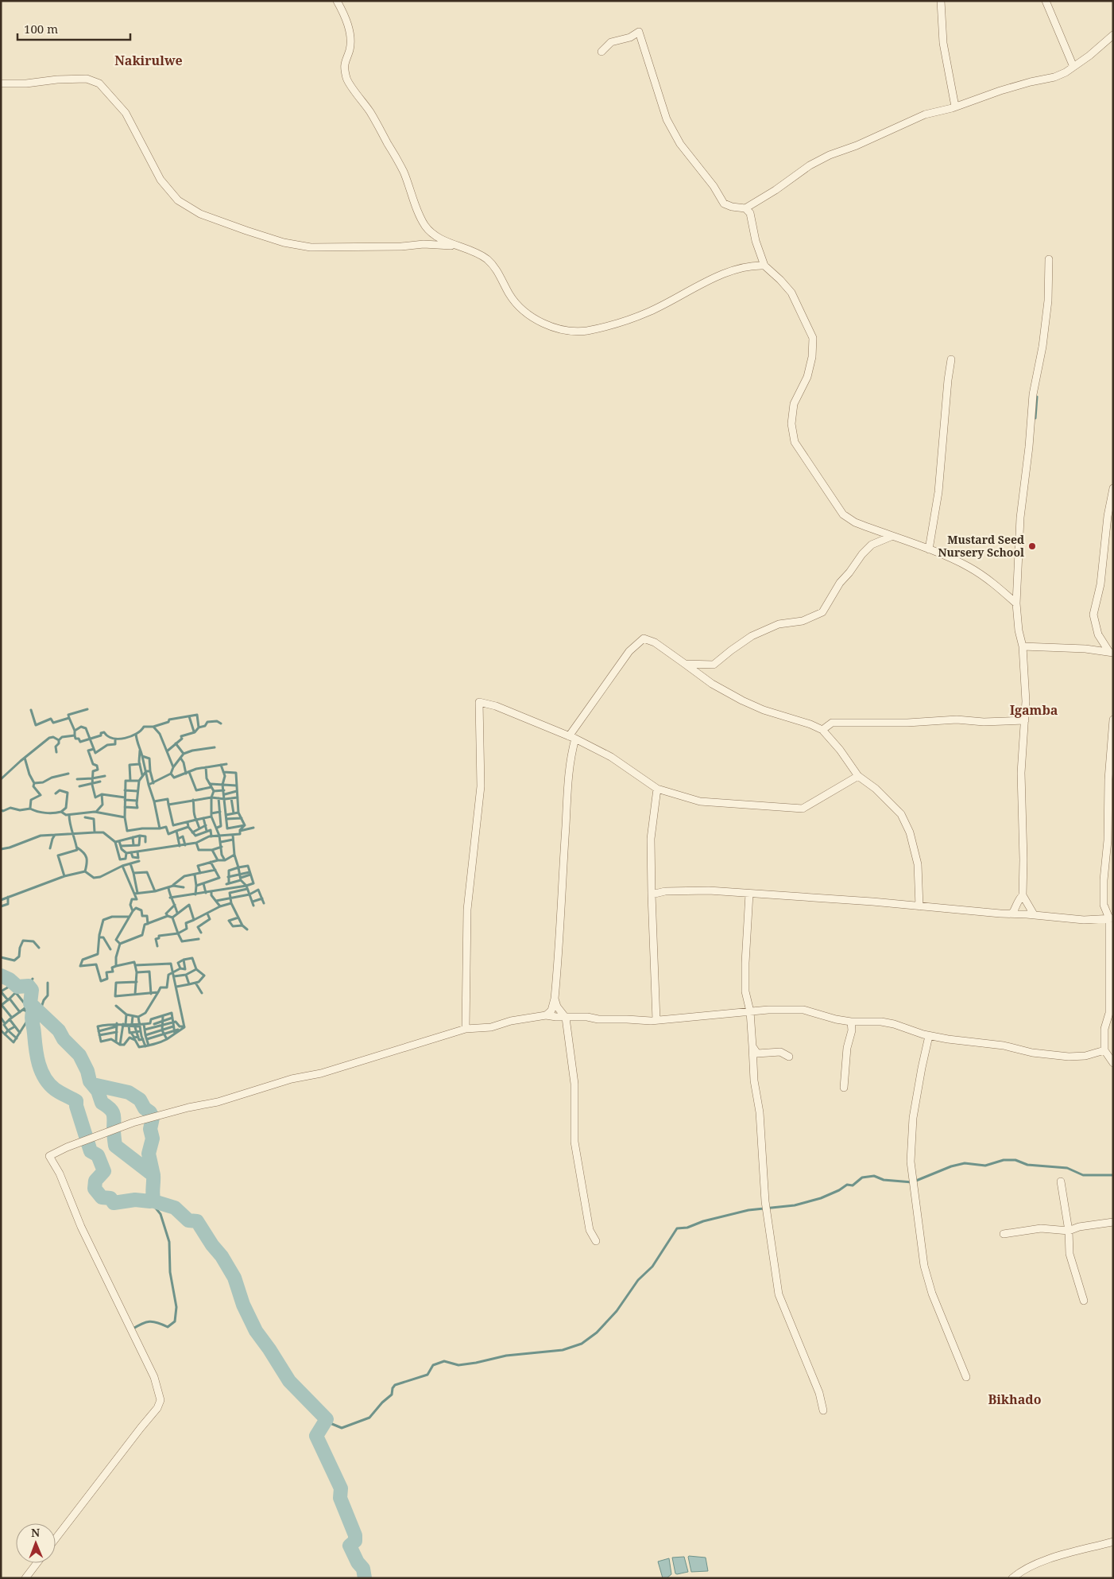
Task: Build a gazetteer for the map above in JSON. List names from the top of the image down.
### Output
{
  "districts": ["Nakirulwe", "Igamba", "Bikhado"],
  "places": ["Mustard Seed Nursery School"],
  "scale_bar": "100 m",
  "north": "top"
}
